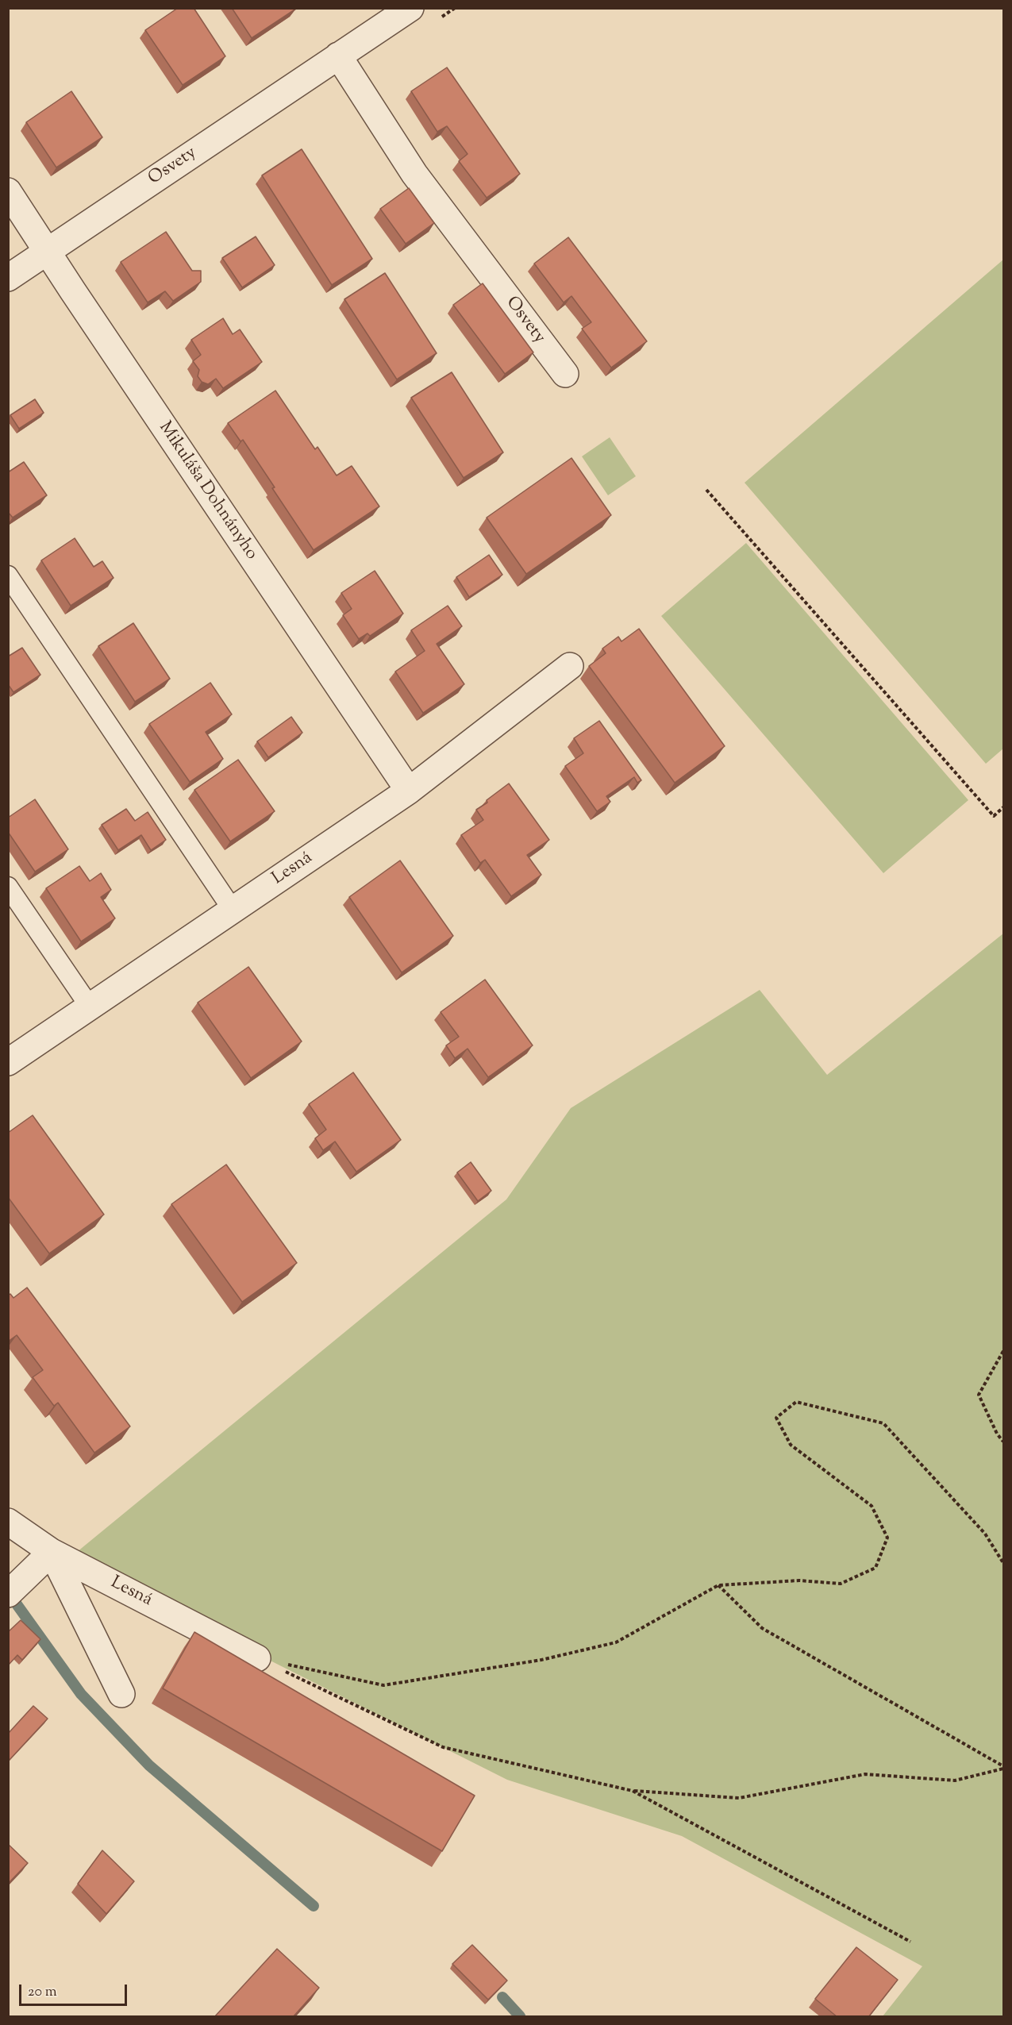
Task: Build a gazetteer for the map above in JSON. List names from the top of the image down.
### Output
{
  "streets": {
    "street": ["Osvety", "Mikuláša Dohnányho", "Lesná"]
  },
  "crossings": [
    ["Osvety", "Mikuláša Dohnányho"],
    ["Mikuláša Dohnányho", "Lesná"]
  ],
  "scale_bar": "20 m"
}
